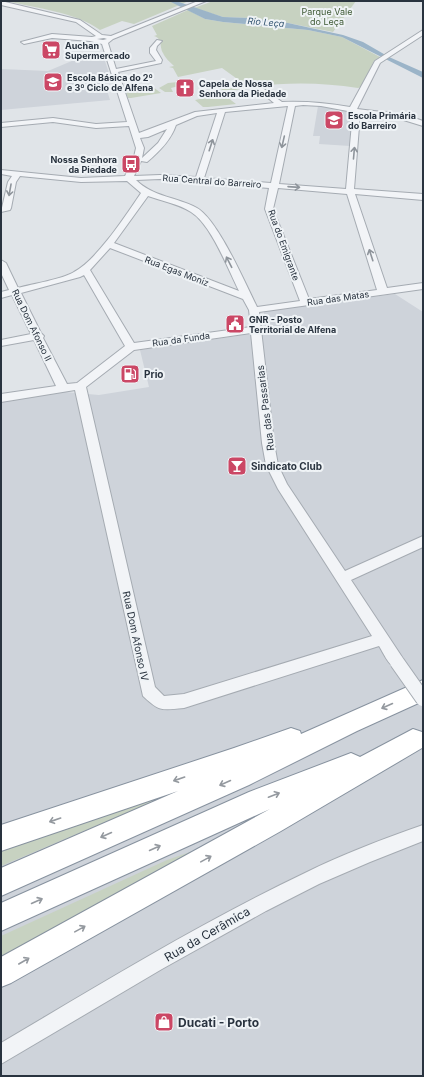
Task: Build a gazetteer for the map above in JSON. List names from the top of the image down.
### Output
{
  "streets": {
    "street": [
      "Rua Central do Barreiro",
      "Rua do Emigrante",
      "Rua Egas Moniz",
      "Rua das Matas",
      "Rua Dom Afonso II",
      "Rua da Funda",
      "Rua das Passarias",
      "Rua Dom Afonso IV",
      "Rua da Cerâmica"
    ]
  },
  "crossings": [
    ["Rua Central do Barreiro", "Rua do Emigrante"],
    ["Rua Central do Barreiro", "Rua das Passarias"],
    ["Rua do Emigrante", "Rua das Matas"],
    ["Rua Egas Moniz", "Rua das Passarias"],
    ["Rua das Matas", "Rua das Passarias"],
    ["Rua da Funda", "Rua das Passarias"],
    ["Rua das Passarias", "Rua Dom Afonso IV"]
  ],
  "water": ["Rio Leça"],
  "parks": ["Parque Vale do Leça"],
  "places": {
    "supermarket": ["Auchan Supermercado"],
    "school or university": ["Escola Básica do 2º e 3º Ciclo de Alfena", "Escola Primária do Barreiro"],
    "church": ["Capela de Nossa Senhora da Piedade"],
    "bus stop": ["Nossa Senhora da Piedade"],
    "public building": ["GNR - Posto Territorial de Alfena"],
    "fuel station": ["Prio"],
    "bar": ["Sindicato Club"],
    "shop": ["Ducati - Porto"]
  }
}
